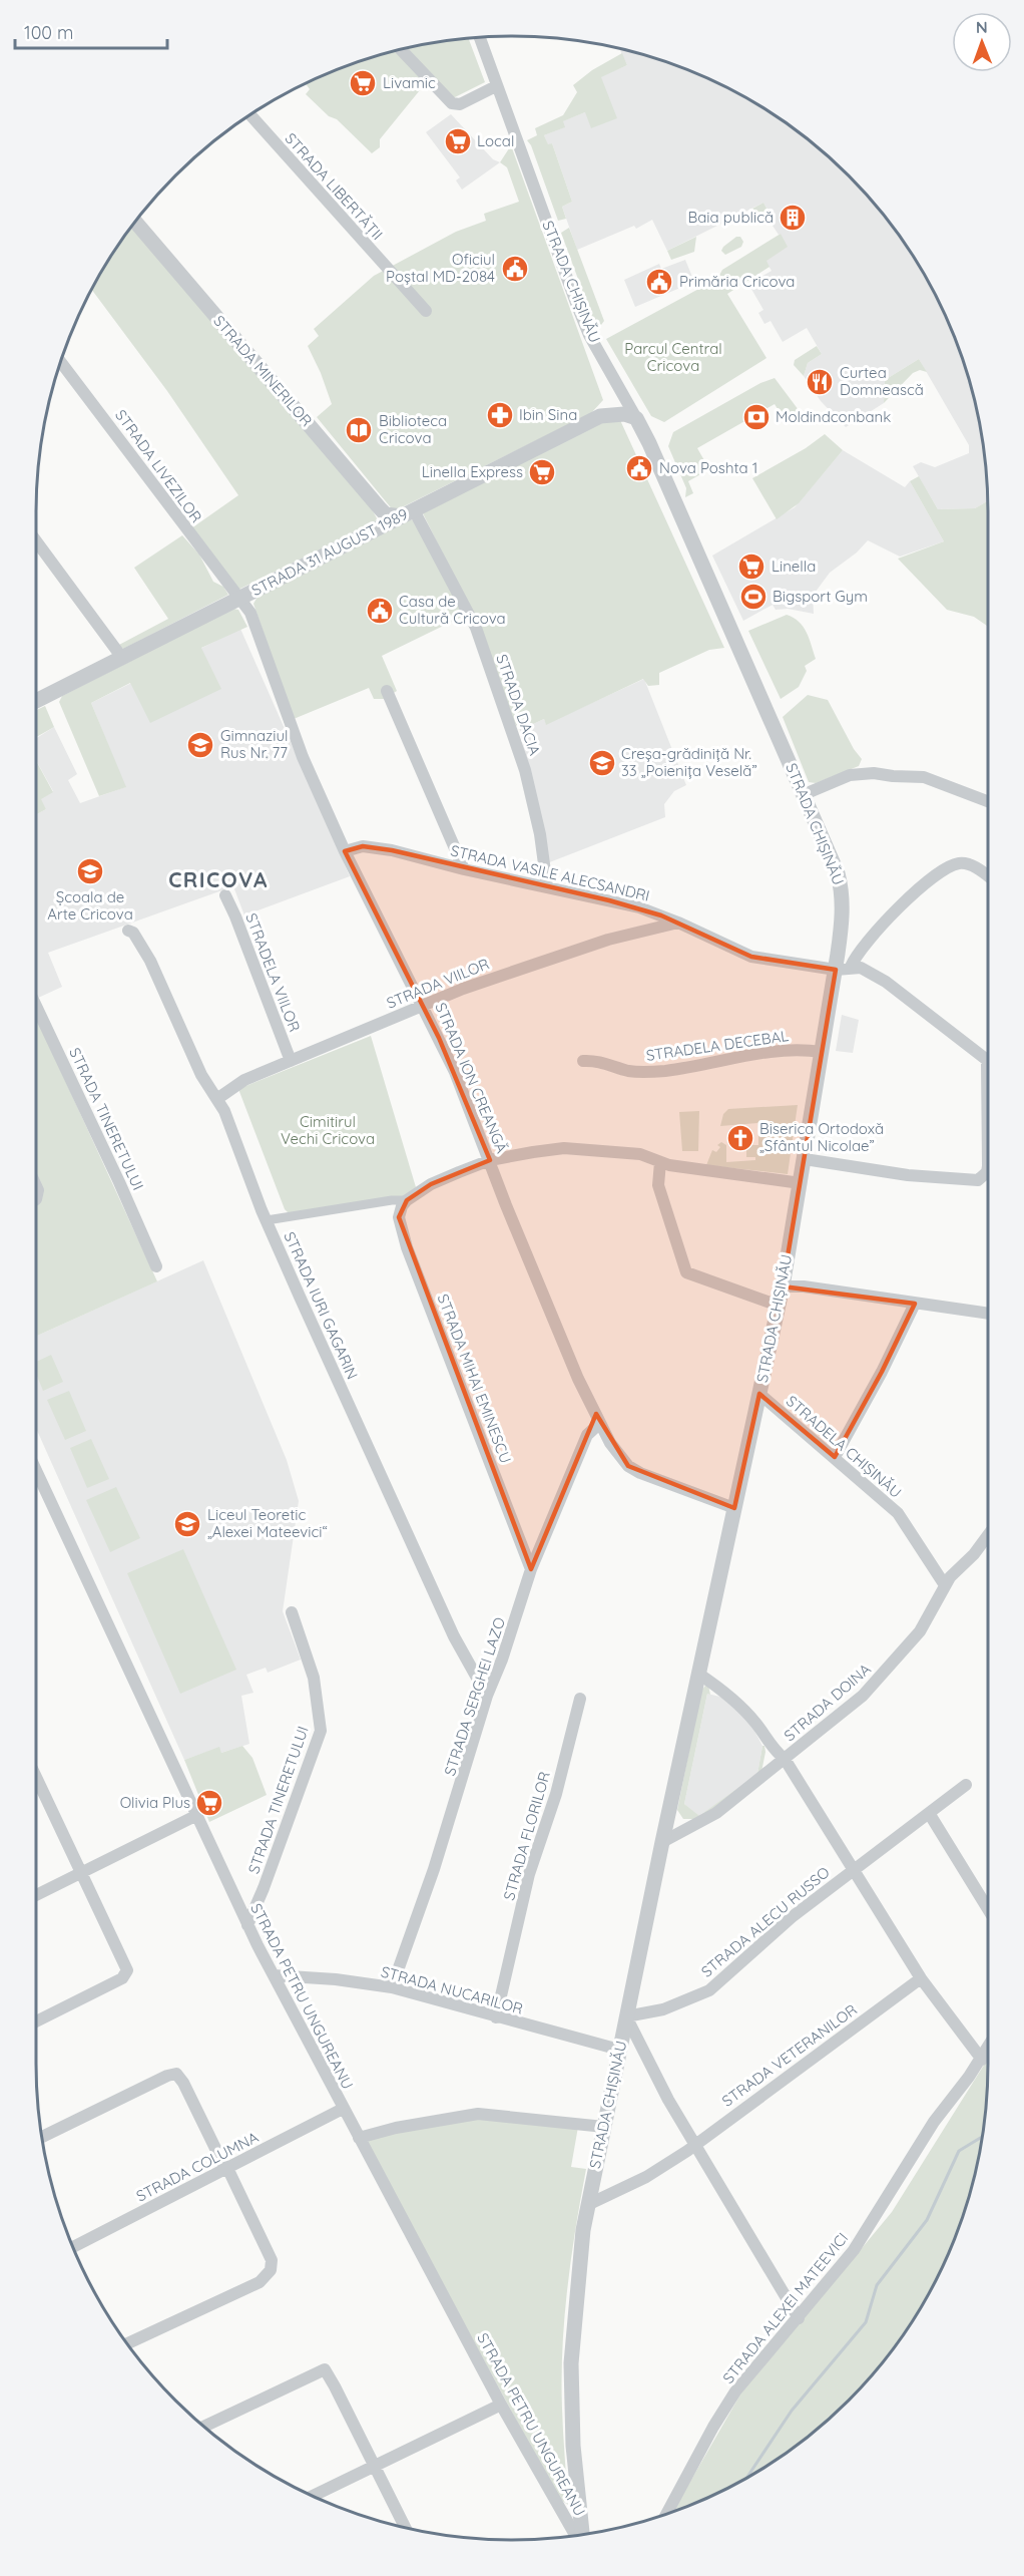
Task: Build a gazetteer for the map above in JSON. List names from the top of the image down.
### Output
{
  "streets": {
    "street": [
      "STRADA LIBERTĂȚII",
      "STRADA CHIȘINĂU",
      "STRADA MINERILOR",
      "STRADA LIVEZILOR",
      "STRADA 31 AUGUST 1989",
      "STRADA DACIA",
      "STRADA VASILE ALECSANDRI",
      "STRADELA VIILOR",
      "STRADA VIILOR",
      "STRADELA DECEBAL",
      "STRADA ION CREANGĂ",
      "STRADA TINERETULUI",
      "STRADA IURI GAGARIN",
      "STRADA MIHAI EMINESCU",
      "STRADELA CHIŞINĂU",
      "STRADA SERGHEI LAZO",
      "STRADA DOINA",
      "STRADA FLORILOR",
      "STRADA ALECU RUSSO",
      "STRADA NUCARILOR",
      "STRADA PETRU UNGUREANU",
      "STRADA VETERANILOR",
      "STRADA COLUMNA",
      "STRADA ALEXEI MATEEVICI"
    ]
  },
  "crossings": [
    ["STRADA CHIȘINĂU", "STRADA 31 AUGUST 1989"],
    ["STRADA CHIȘINĂU", "STRADA VASILE ALECSANDRI"],
    ["STRADA CHIȘINĂU", "STRADELA DECEBAL"],
    ["STRADA CHIȘINĂU", "STRADA ION CREANGĂ"],
    ["STRADA CHIȘINĂU", "STRADELA CHIŞINĂU"],
    ["STRADA CHIȘINĂU", "STRADA DOINA"],
    ["STRADA CHIȘINĂU", "STRADA ALECU RUSSO"],
    ["STRADA CHIȘINĂU", "STRADA NUCARILOR"],
    ["STRADA CHIȘINĂU", "STRADA VETERANILOR"],
    ["STRADA MINERILOR", "STRADA 31 AUGUST 1989"],
    ["STRADA MINERILOR", "STRADA DACIA"],
    ["STRADA LIVEZILOR", "STRADA 31 AUGUST 1989"],
    ["STRADA LIVEZILOR", "STRADA ION CREANGĂ"],
    ["STRADA 31 AUGUST 1989", "STRADA DACIA"],
    ["STRADA 31 AUGUST 1989", "STRADA ION CREANGĂ"],
    ["STRADA DACIA", "STRADA VASILE ALECSANDRI"],
    ["STRADA VASILE ALECSANDRI", "STRADA VIILOR"],
    ["STRADA VASILE ALECSANDRI", "STRADA ION CREANGĂ"],
    ["STRADELA VIILOR", "STRADA VIILOR"],
    ["STRADA VIILOR", "STRADA ION CREANGĂ"],
    ["STRADA VIILOR", "STRADA IURI GAGARIN"],
    ["STRADA ION CREANGĂ", "STRADA SERGHEI LAZO"],
    ["STRADA TINERETULUI", "STRADA PETRU UNGUREANU"],
    ["STRADA IURI GAGARIN", "STRADA SERGHEI LAZO"],
    ["STRADA MIHAI EMINESCU", "STRADA SERGHEI LAZO"],
    ["STRADELA CHIŞINĂU", "STRADA DOINA"],
    ["STRADA SERGHEI LAZO", "STRADA NUCARILOR"],
    ["STRADA DOINA", "STRADA ALECU RUSSO"],
    ["STRADA FLORILOR", "STRADA NUCARILOR"],
    ["STRADA NUCARILOR", "STRADA PETRU UNGUREANU"],
    ["STRADA PETRU UNGUREANU", "STRADA COLUMNA"]
  ],
  "districts": ["CRICOVA"],
  "parks": ["Parcul Central Cricova", "Cimitirul Vechi Cricova"],
  "places": {
    "supermarket": [
      "Livamic",
      "Local",
      "Linella Express",
      "Linella",
      "Olivia Plus"
    ],
    "building": ["Baia publică"],
    "public building": [
      "Oficiul Poștal MD-2084",
      "Primăria Cricova",
      "Nova Poshta 1",
      "Casa de Cultură Cricova"
    ],
    "restaurant": ["Curtea Domnească"],
    "pharmacy": ["Ibin Sina"],
    "bank": ["Moldindconbank"],
    "library": ["Biblioteca Cricova"],
    "sports": ["Bigsport Gym"],
    "school or university": [
      "Gimnaziul Rus Nr. 77",
      "Creșa-grădiniță Nr. 33 „Poienița Veselă”",
      "Școala de Arte Cricova",
      "Liceul Teoretic „Alexei Mateevici“"
    ],
    "church": ["Biserica Ortodoxă „Sfântul Nicolae”"]
  },
  "scale_bar": "100 m",
  "north": "top"
}
